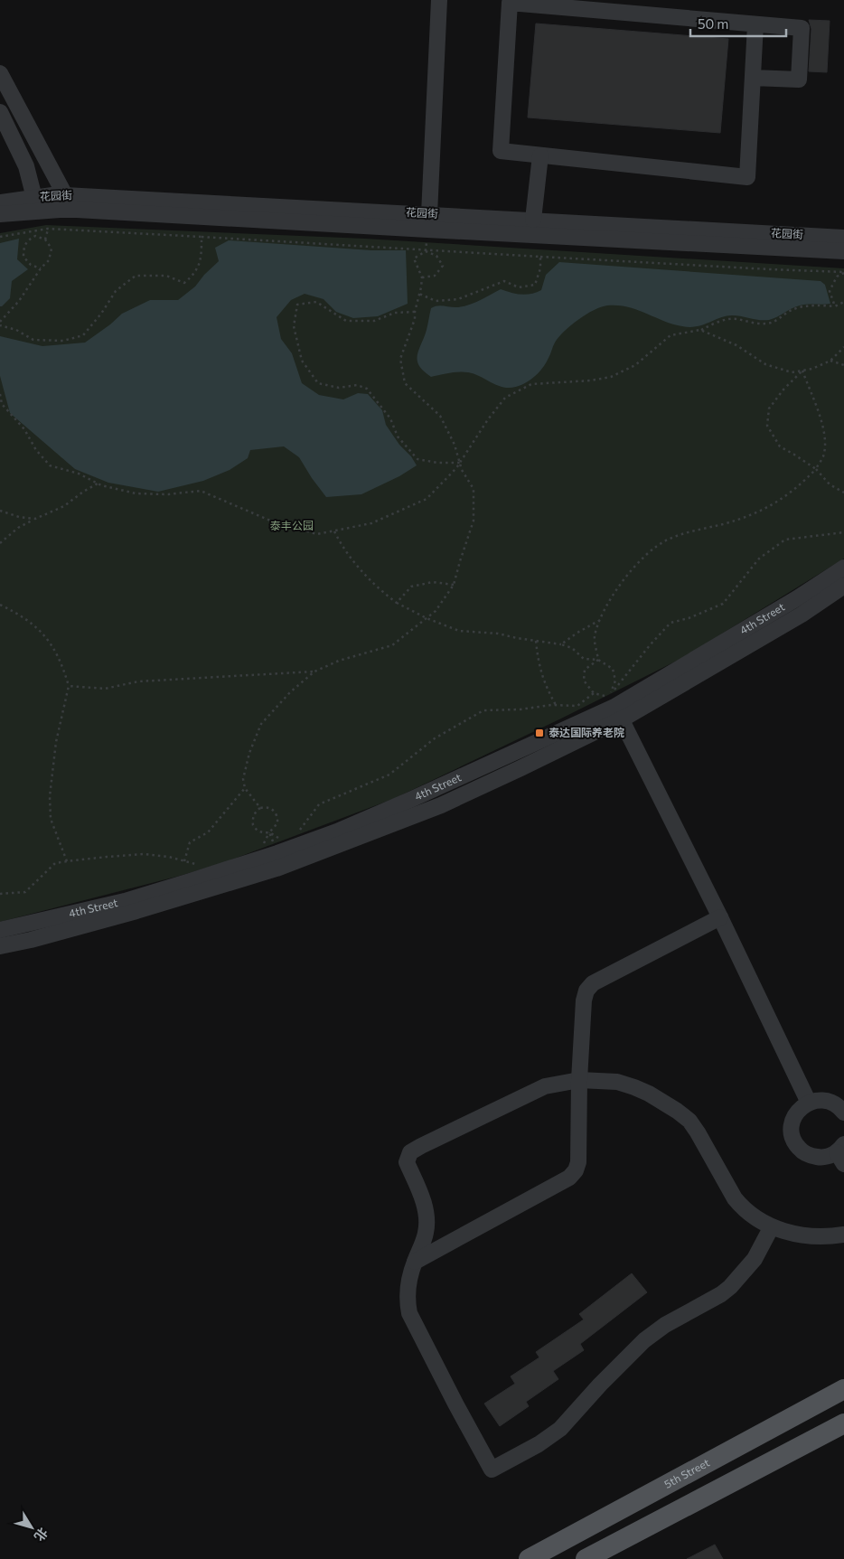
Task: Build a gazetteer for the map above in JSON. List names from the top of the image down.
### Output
{
  "streets": {
    "main road": ["5th Street"],
    "street": ["花园街", "4th Street"]
  },
  "parks": ["泰丰公园"],
  "places": {
    "transit": ["泰达国际养老院"]
  },
  "scale_bar": "50 m",
  "north": "bottom right"
}
